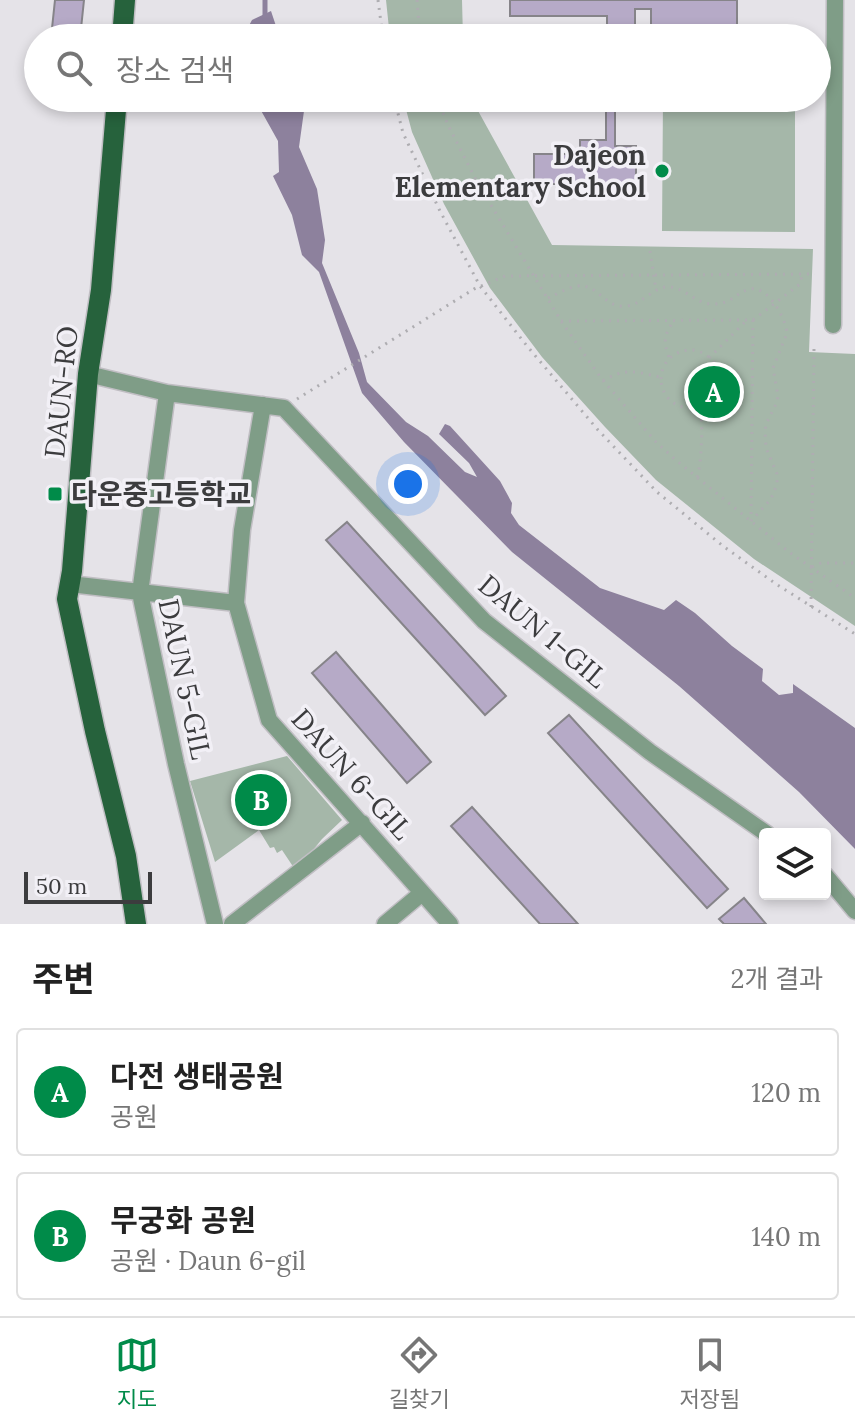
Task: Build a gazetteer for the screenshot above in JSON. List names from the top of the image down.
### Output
{
  "streets": {
    "main road": ["DAUN-RO"],
    "street": ["DAUN 1-GIL", "DAUN 5-GIL", "DAUN 6-GIL"]
  },
  "crossings": [
    ["DAUN-RO", "DAUN 1-GIL"],
    ["DAUN 1-GIL", "DAUN 5-GIL"],
    ["DAUN 1-GIL", "DAUN 6-GIL"]
  ],
  "places": {
    "other": ["Dajeon Elementary School"],
    "transit": ["다운중고등학교"]
  },
  "scale_bar": "50 m",
  "page": {
    "search": "장소 검색",
    "pins": ["A", "B"],
    "scale": "50 m",
    "heading": ["주변", "2개 결과"],
    "list": [
      {
        "mark": "A",
        "name": "다전 생태공원",
        "note": "공원",
        "value": "120 m"
      },
      {
        "mark": "B",
        "name": "무궁화 공원",
        "note": "공원 · Daun 6-gil",
        "value": "140 m"
      }
    ],
    "nav": ["지도", "길찾기", "저장됨"]
  }
}
